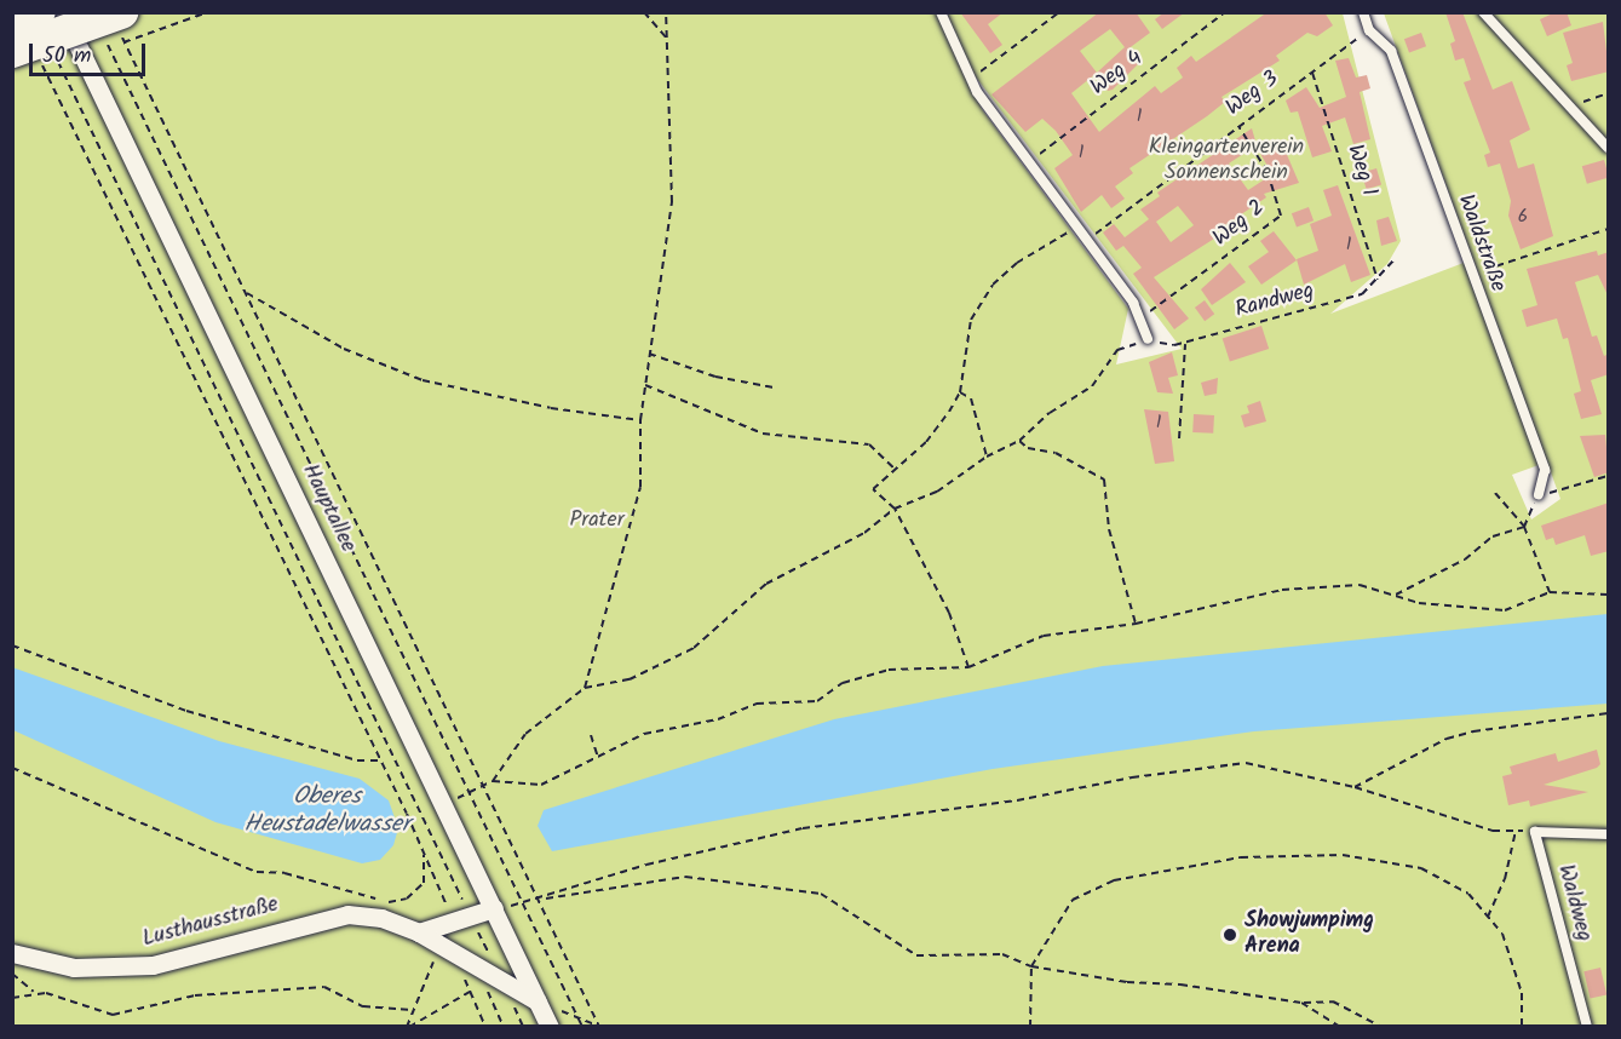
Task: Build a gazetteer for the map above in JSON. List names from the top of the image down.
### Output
{
  "streets": {
    "street": ["Hauptallee", "Lusthausstraße"],
    "lane": ["Waldstraße", "Waldweg"],
    "path": [
      "Weg 4",
      "Weg 3",
      "Weg 1",
      "Weg 2",
      "Randweg"
    ]
  },
  "crossings": [
    ["Weg 3", "Weg 1"],
    ["Weg 3", "Weg 2"],
    ["Weg 3", "Waldstraße"],
    ["Weg 1", "Randweg"],
    ["Hauptallee", "Lusthausstraße"]
  ],
  "water": ["Oberes Heustadelwasser"],
  "parks": ["Kleingartenverein Sonnenschein", "Prater"],
  "places": ["Showjumpimg Arena"],
  "house_numbers": [
    "1",
    "1",
    "6",
    "1",
    "1"
  ],
  "scale_bar": "50 m"
}
